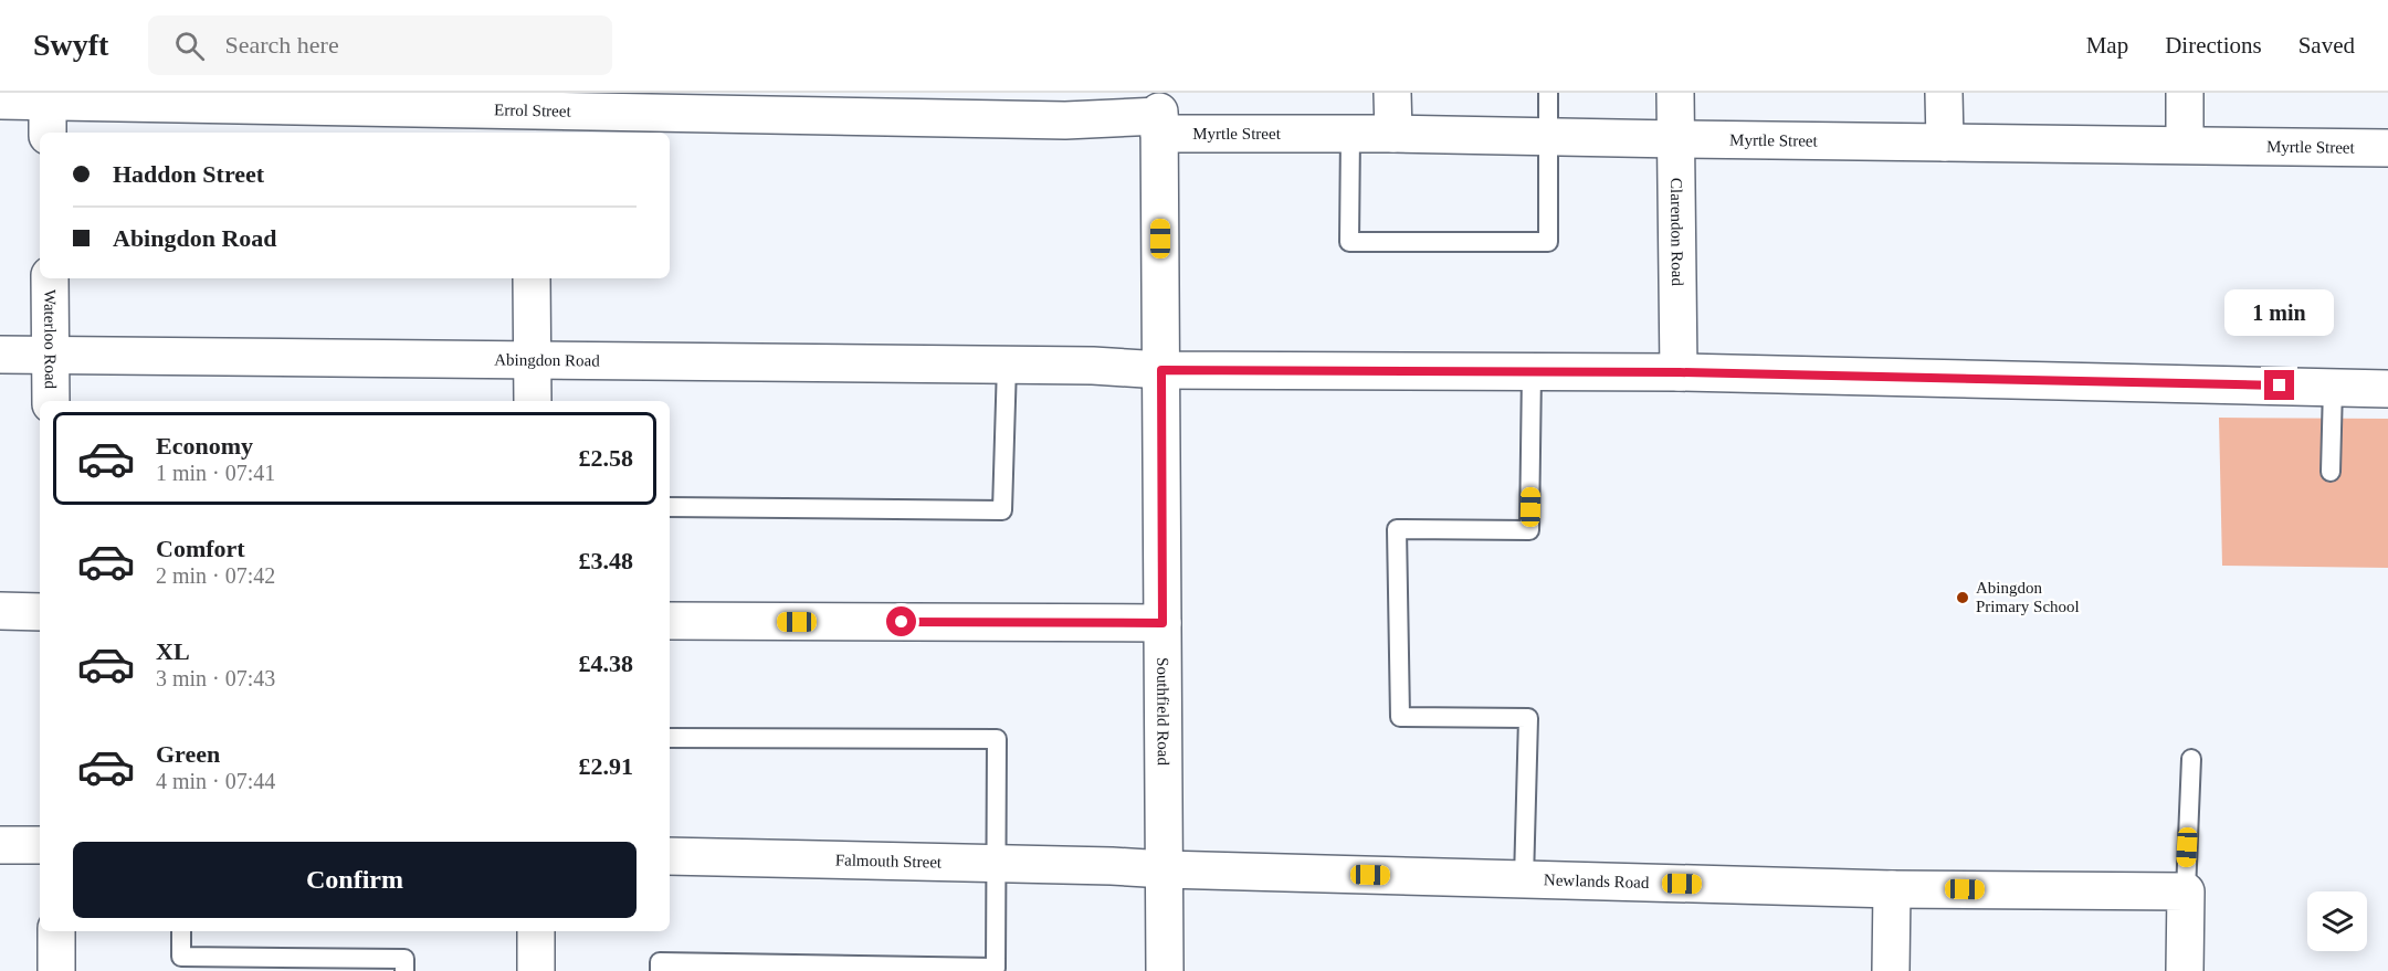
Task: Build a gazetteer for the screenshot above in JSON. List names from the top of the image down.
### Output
{
  "streets": {
    "street": [
      "Errol Street",
      "Myrtle Street",
      "Clarendon Road",
      "Waterloo Road",
      "Abingdon Road",
      "Southfield Road",
      "Falmouth Street",
      "Newlands Road"
    ]
  },
  "crossings": [
    ["Errol Street", "Myrtle Street"],
    ["Errol Street", "Southfield Road"],
    ["Myrtle Street", "Clarendon Road"],
    ["Myrtle Street", "Southfield Road"],
    ["Waterloo Road", "Abingdon Road"],
    ["Abingdon Road", "Southfield Road"],
    ["Southfield Road", "Newlands Road"],
    ["Falmouth Street", "Newlands Road"]
  ],
  "places": ["Abingdon Primary School"],
  "page": {
    "header": "Swyft",
    "search": "Search here",
    "nav": ["Map", "Directions", "Saved"],
    "banner": ["Haddon Street", "Abingdon Road"],
    "bubble": "1 min",
    "list": [
      {
        "name": "Economy",
        "note": "1 min · 07:41",
        "value": "£2.58"
      },
      {
        "name": "Comfort",
        "note": "2 min · 07:42",
        "value": "£3.48"
      },
      {
        "name": "XL",
        "note": "3 min · 07:43",
        "value": "£4.38"
      },
      {
        "name": "Green",
        "note": "4 min · 07:44",
        "value": "£2.91"
      }
    ],
    "buttons": "Confirm"
  }
}
